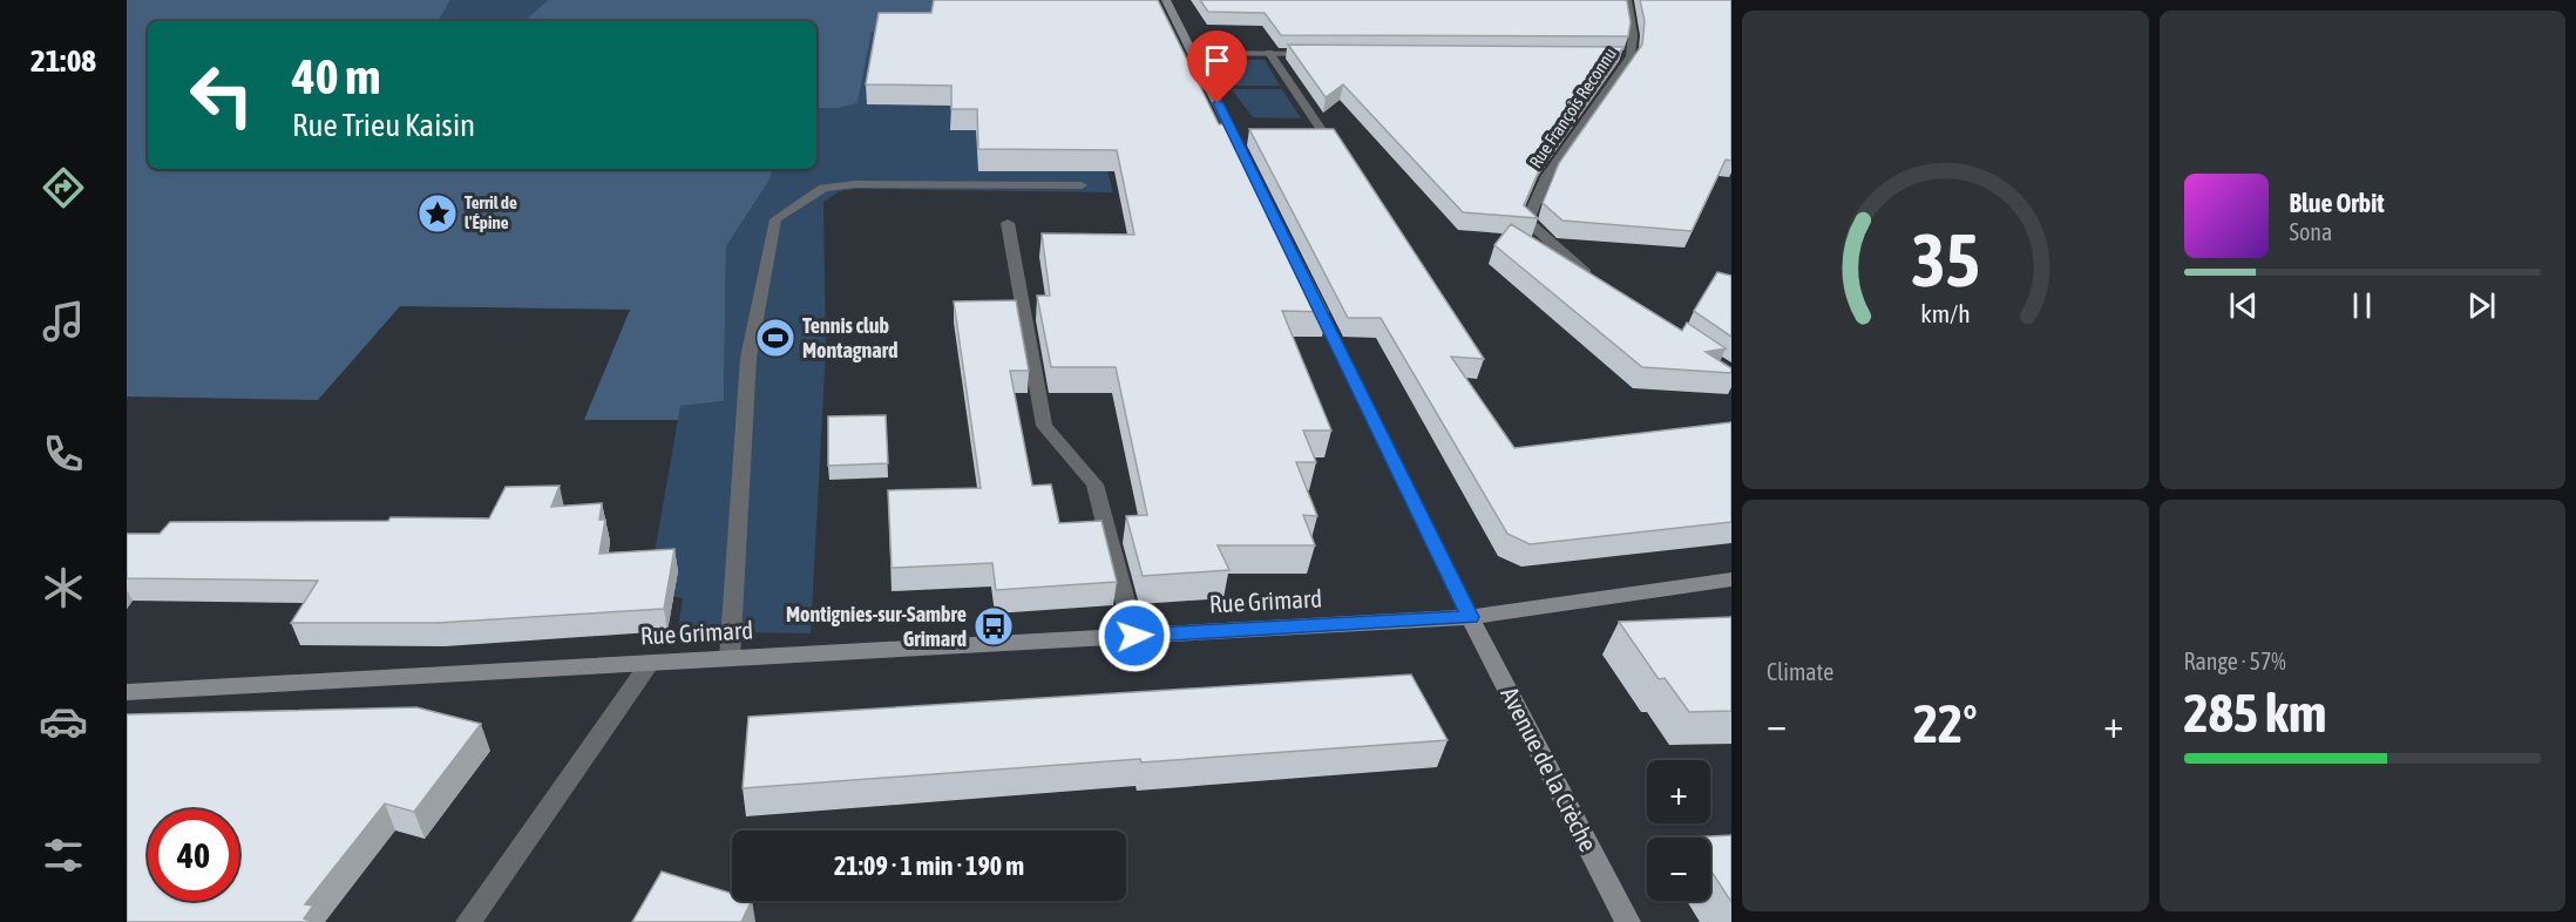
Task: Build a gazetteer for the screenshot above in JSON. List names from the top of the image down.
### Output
{
  "streets": {
    "street": ["Rue François Reconnu", "Rue Grimard", "Avenue de la Crèche"]
  },
  "crossings": [
    ["Rue Grimard", "Avenue de la Crèche"]
  ],
  "places": {
    "place": ["Terril de l'Épine"],
    "sports": ["Tennis club Montagnard"],
    "bus stop": ["Montignies-sur-Sambre Grimard"]
  },
  "page": {
    "tabs": "21:08",
    "turn": ["40 m", "Rue Trieu Kaisin"],
    "song": ["Blue Orbit", "Sona"],
    "tile": [
      "Climate",
      ["Range · 57%", "285 km"]
    ],
    "heat": ["−", "22°", "+"],
    "map_buttons": ["+", "−"],
    "limit": "40",
    "trip": "21:09 · 1 min · 190 m",
    "gauge": ["35", "km/h"]
  }
}
